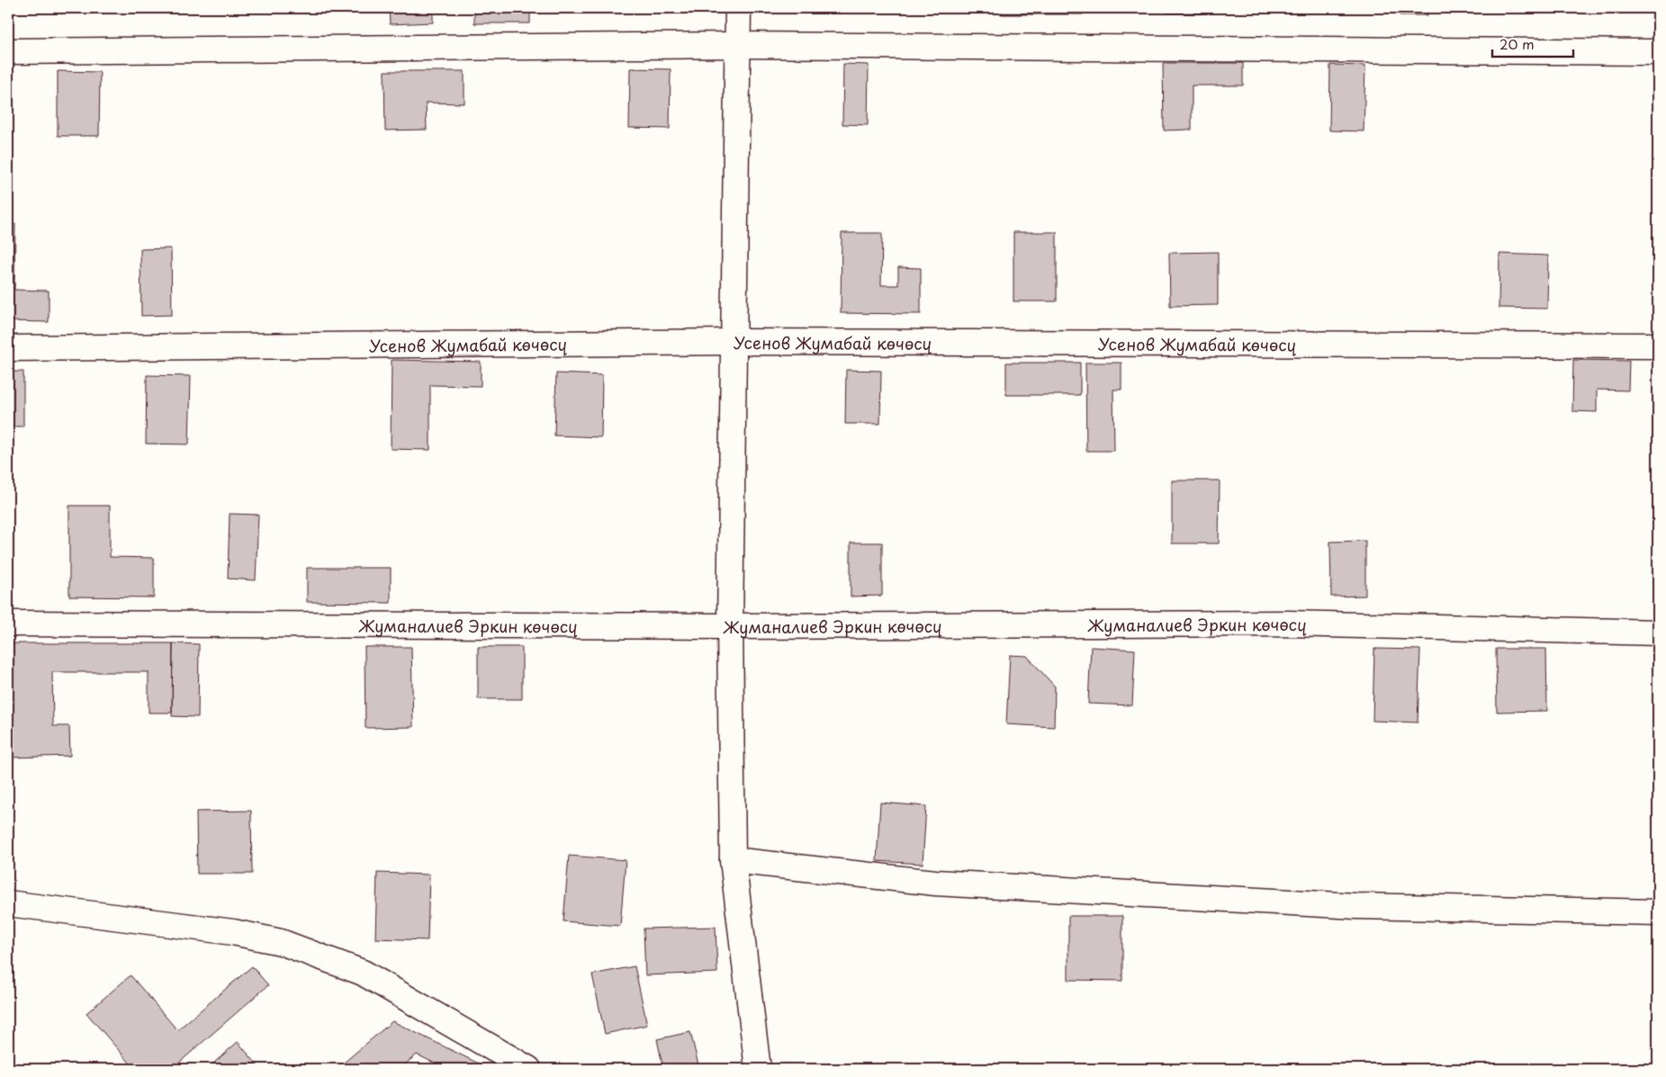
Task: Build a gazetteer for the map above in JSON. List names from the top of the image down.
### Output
{
  "streets": {
    "street": ["Усенов Жумабай көчөсү", "Жуманалиев Эркин көчөсү"]
  },
  "scale_bar": "20 m"
}
